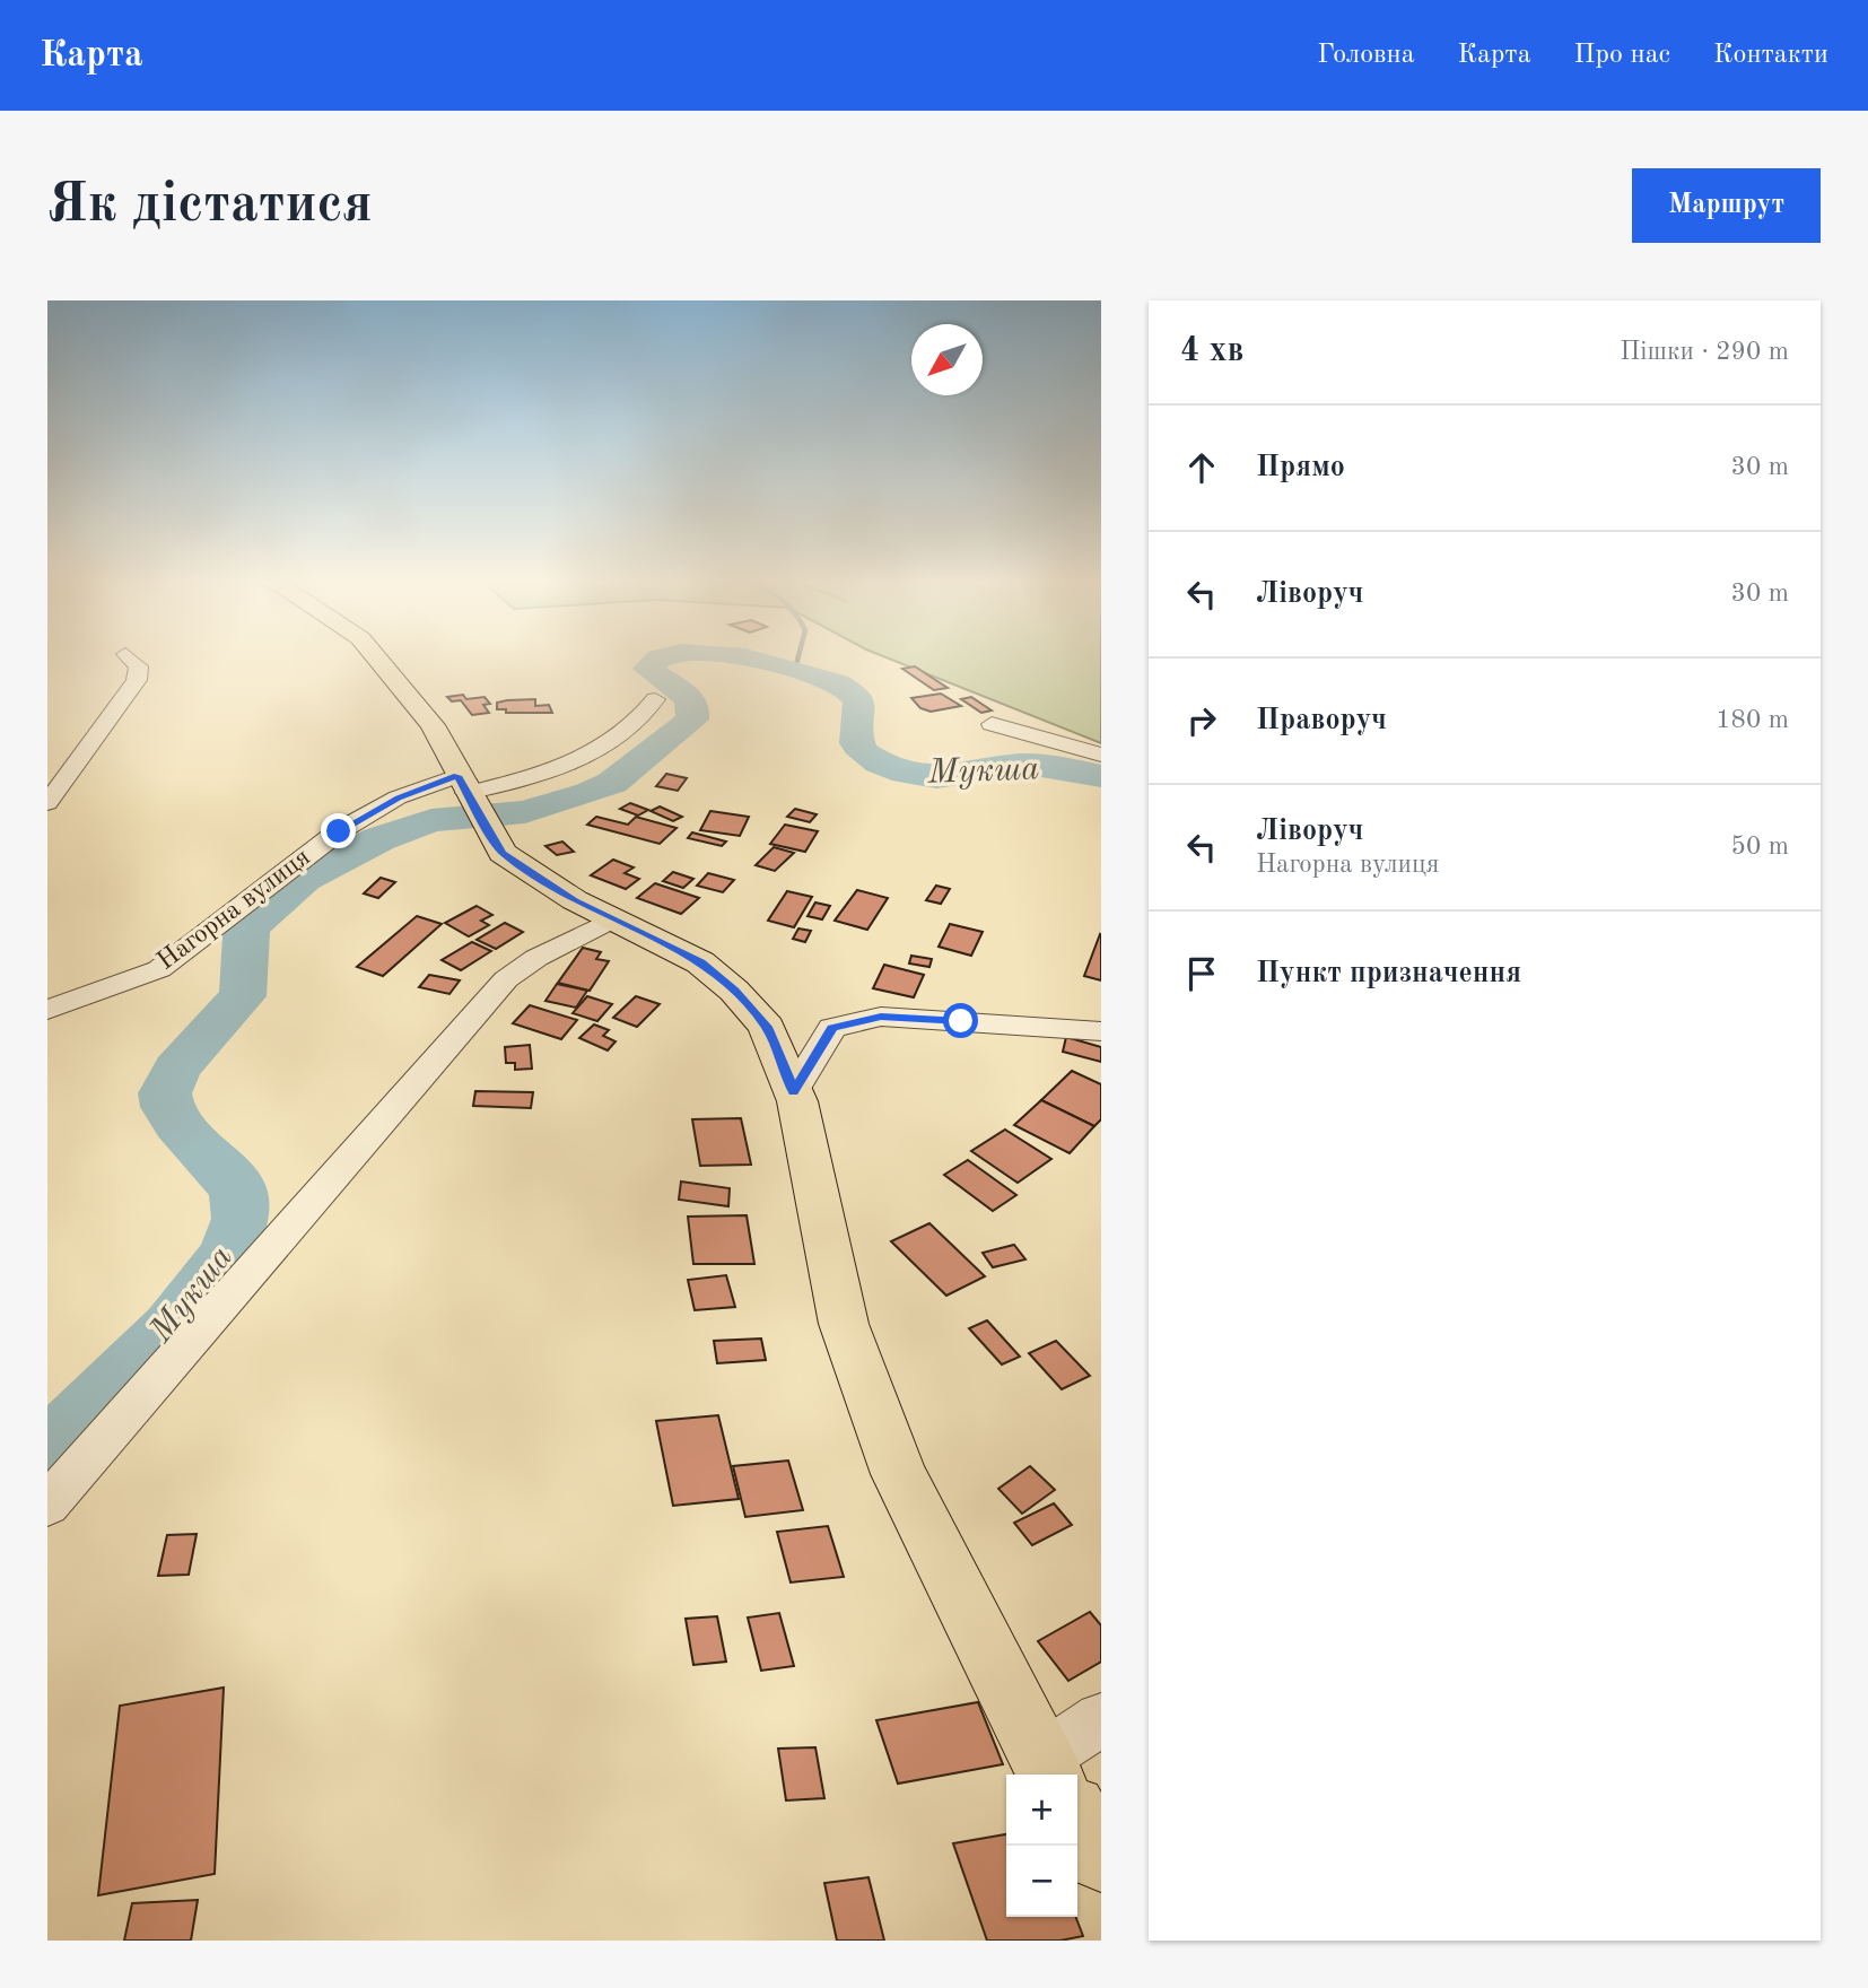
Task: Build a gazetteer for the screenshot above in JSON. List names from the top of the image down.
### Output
{
  "streets": {
    "street": ["Нагорна вулиця"]
  },
  "water": ["Мукша"],
  "north": "bottom left",
  "page": {
    "header": "Карта",
    "nav": [
      "Головна",
      "Карта",
      "Про нас",
      "Контакти"
    ],
    "buttons": "Маршрут",
    "title": "Як дістатися",
    "heading": ["4 хв", "Пішки · 290 m"],
    "list": [
      ["Прямо", "30 m"],
      ["Ліворуч", "30 m"],
      ["Праворуч", "180 m"],
      ["Ліворуч", "Нагорна вулиця", "50 m"],
      "Пункт призначення"
    ],
    "map_buttons": ["+", "−"]
  }
}
